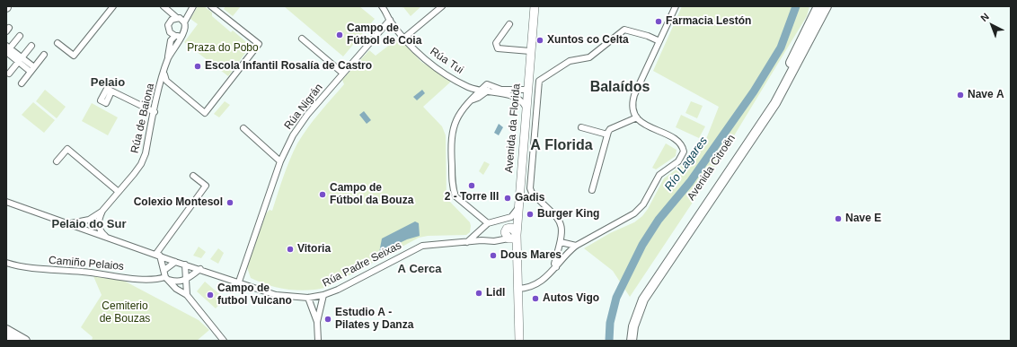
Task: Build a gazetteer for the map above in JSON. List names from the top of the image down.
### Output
{
  "streets": {
    "main road": ["Avenida da Florida", "Avenida Citroën"],
    "street": [
      "Rúa Tui",
      "Rúa Nigrán",
      "Rúa de Baiona",
      "Camiño Pelaios",
      "Rúa Padre Seixas"
    ]
  },
  "crossings": [
    ["Rúa Tui", "Rúa Nigrán"],
    ["Rúa Tui", "Avenida da Florida"],
    ["Rúa Nigrán", "Rúa Padre Seixas"],
    ["Avenida da Florida", "Rúa Padre Seixas"],
    ["Camiño Pelaios", "Rúa Padre Seixas"]
  ],
  "districts": [
    "Pelaio",
    "Balaídos",
    "A Florida",
    "Pelaio do Sur",
    "A Cerca"
  ],
  "water": ["Río Lagares"],
  "parks": ["Praza do Pobo", "Cemiterio de Bouzas"],
  "places": [
    "Farmacia Lestón",
    "Campo de Fútbol de Coia",
    "Xuntos co Celta",
    "Escola Infantil Rosalía de Castro",
    "Nave A",
    "2 - Torre III",
    "Campo de Fútbol da Bouza",
    "Gadis",
    "Colexio Montesol",
    "Burger King",
    "Nave E",
    "Vitoria",
    "Dous Mares",
    "Lidl",
    "Campo de futbol Vulcano",
    "Autos Vigo",
    "Estudio A - Pilates y Danza"
  ],
  "north": "top left"
}
